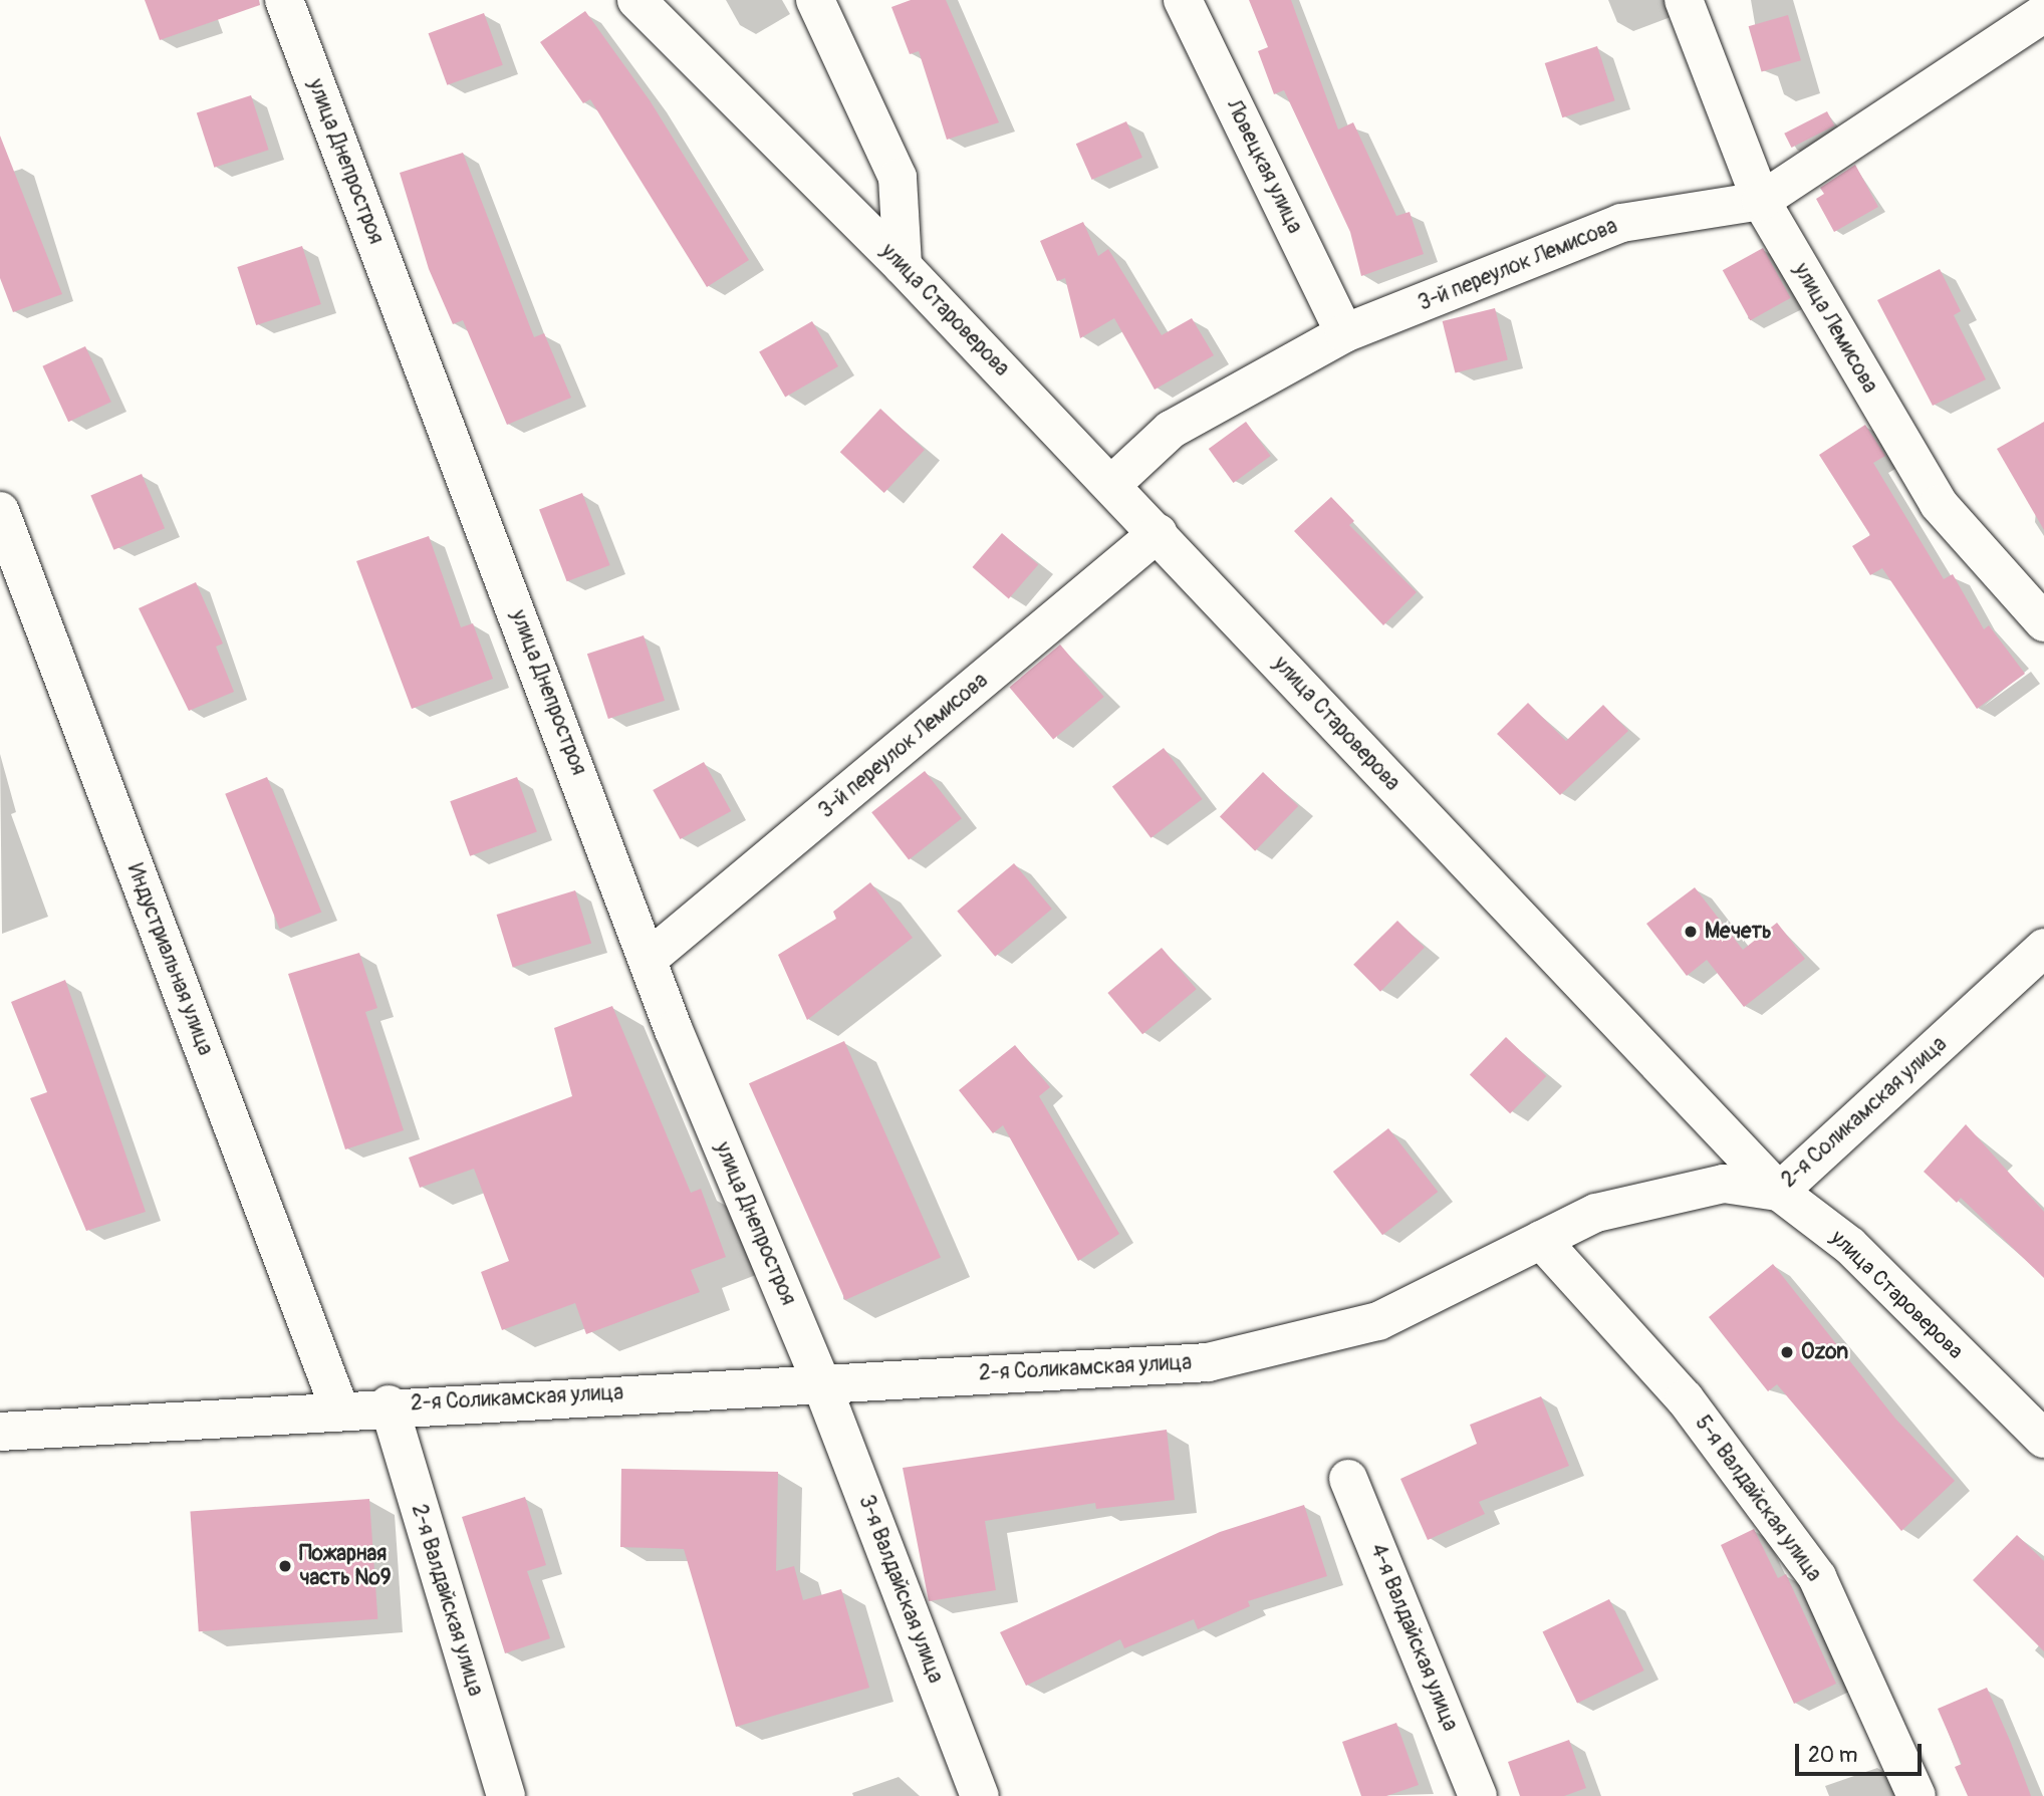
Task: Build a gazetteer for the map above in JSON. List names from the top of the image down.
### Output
{
  "streets": {
    "street": [
      "улица Днепростроя",
      "Ловецкая улица",
      "3-й переулок Лемисова",
      "улица Староверова",
      "улица Лемисова",
      "Индустриальная улица",
      "2-я Соликамская улица",
      "5-я Валдайская улица",
      "3-я Валдайская улица",
      "2-я Валдайская улица",
      "4-я Валдайская улица"
    ]
  },
  "crossings": [
    ["улица Днепростроя", "3-й переулок Лемисова"],
    ["улица Днепростроя", "2-я Соликамская улица"],
    ["улица Днепростроя", "3-я Валдайская улица"],
    ["Ловецкая улица", "3-й переулок Лемисова"],
    ["3-й переулок Лемисова", "улица Староверова"],
    ["3-й переулок Лемисова", "улица Лемисова"],
    ["улица Староверова", "2-я Соликамская улица"],
    ["Индустриальная улица", "2-я Соликамская улица"],
    ["2-я Соликамская улица", "5-я Валдайская улица"],
    ["2-я Соликамская улица", "3-я Валдайская улица"],
    ["2-я Соликамская улица", "2-я Валдайская улица"]
  ],
  "places": ["Мечеть", "Ozon", "Пожарная часть №9"],
  "scale_bar": "20 m"
}
